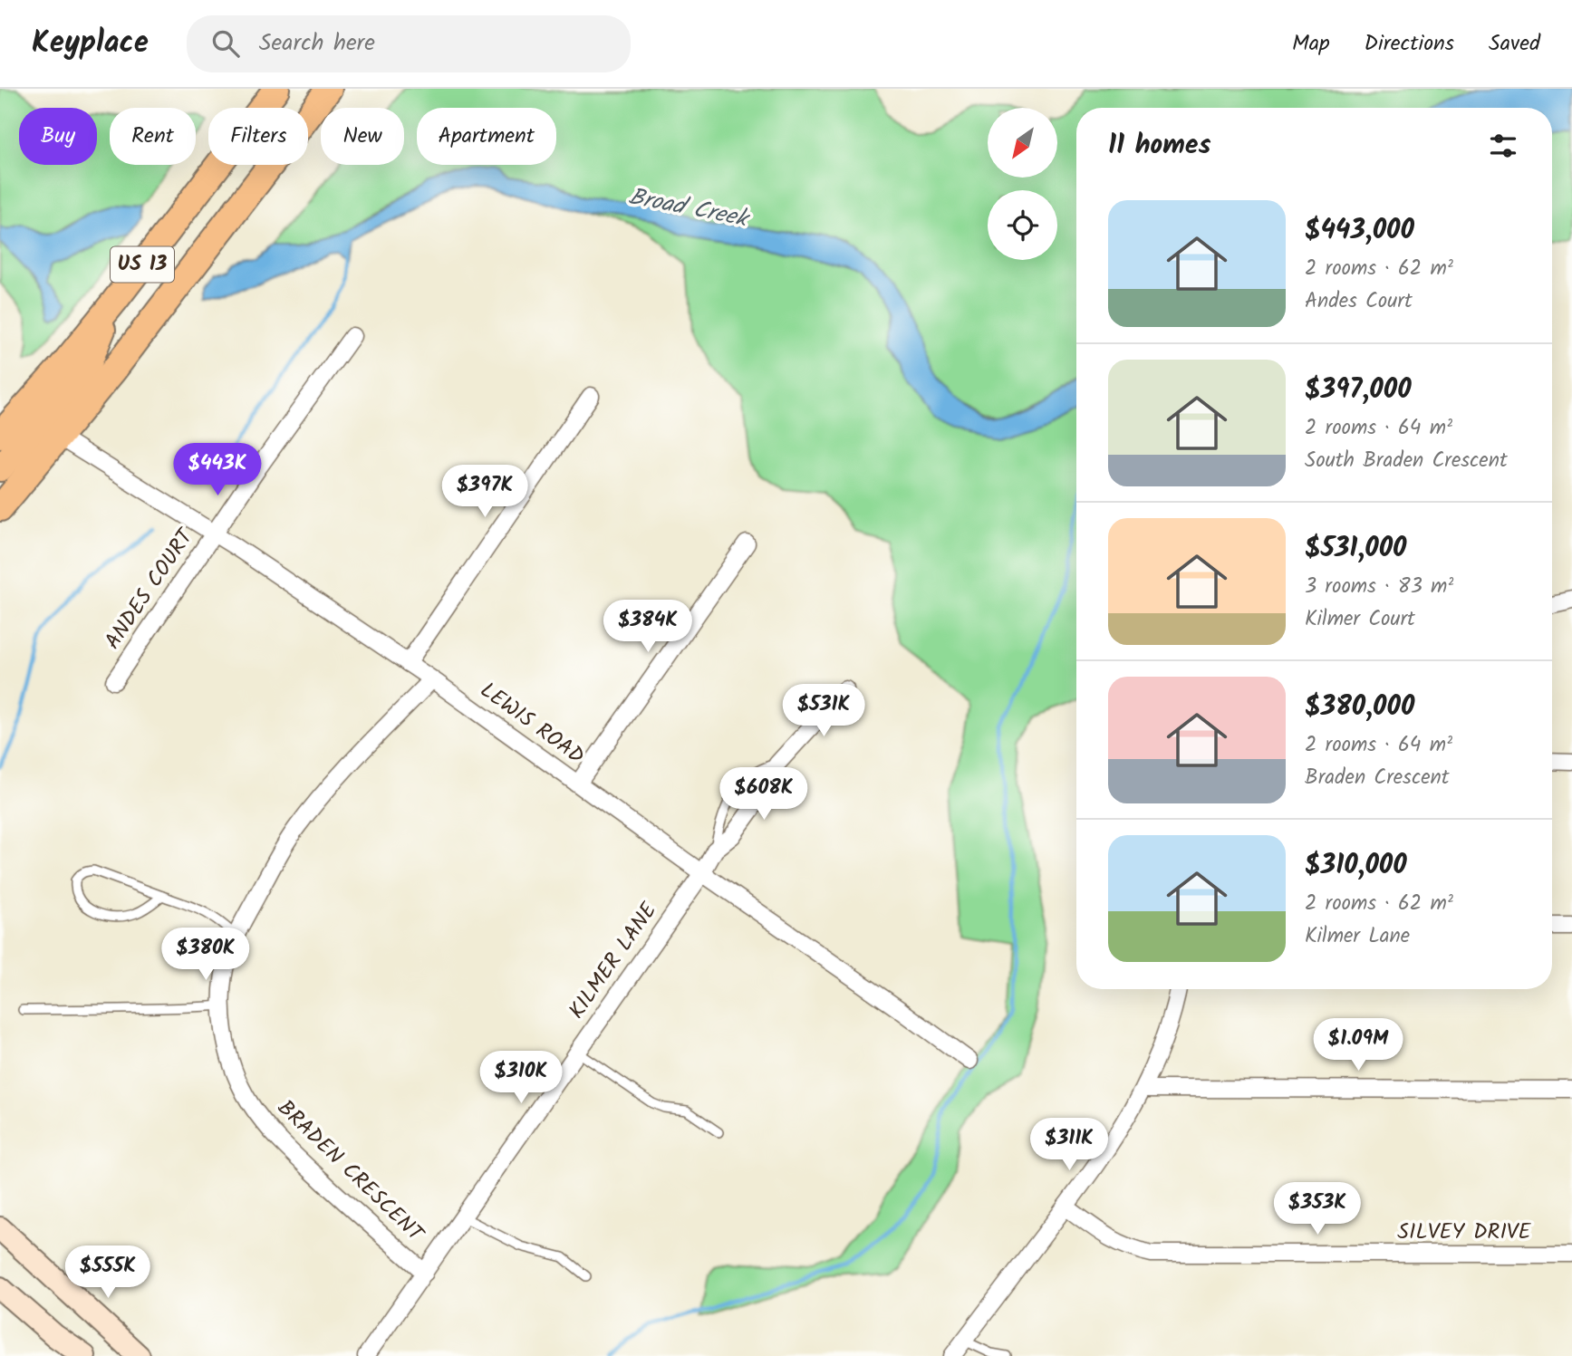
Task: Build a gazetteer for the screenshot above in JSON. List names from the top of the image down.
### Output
{
  "streets": {
    "main road": ["US 13"],
    "street": [
      "ANDES COURT",
      "LEWIS ROAD",
      "KILMER LANE",
      "BRADEN CRESCENT",
      "SILVEY DRIVE"
    ]
  },
  "crossings": [
    ["US 13", "LEWIS ROAD"],
    ["ANDES COURT", "LEWIS ROAD"],
    ["LEWIS ROAD", "KILMER LANE"],
    ["LEWIS ROAD", "BRADEN CRESCENT"],
    ["KILMER LANE", "BRADEN CRESCENT"]
  ],
  "water": ["Broad Creek"],
  "north": "bottom left",
  "page": {
    "header": "Keyplace",
    "search": "Search here",
    "nav": ["Map", "Directions", "Saved"],
    "chip": [
      "Buy",
      "Rent",
      "Filters",
      "New",
      "Apartment"
    ],
    "heading": "11 homes",
    "list": [
      {
        "name": "$443,000",
        "note": "2 rooms · 62 m² · Andes Court"
      },
      {
        "name": "$397,000",
        "note": "2 rooms · 64 m² · South Braden Crescent"
      },
      {
        "name": "$531,000",
        "note": "3 rooms · 83 m² · Kilmer Court"
      },
      {
        "name": "$380,000",
        "note": "2 rooms · 64 m² · Braden Crescent"
      },
      {
        "name": "$310,000",
        "note": "2 rooms · 62 m² · Kilmer Lane"
      }
    ],
    "price": [
      "$443K",
      "$397K",
      "$384K",
      "$531K",
      "$608K",
      "$380K",
      "$1.09M",
      "$310K",
      "$311K",
      "$353K",
      "$555K"
    ]
  }
}
